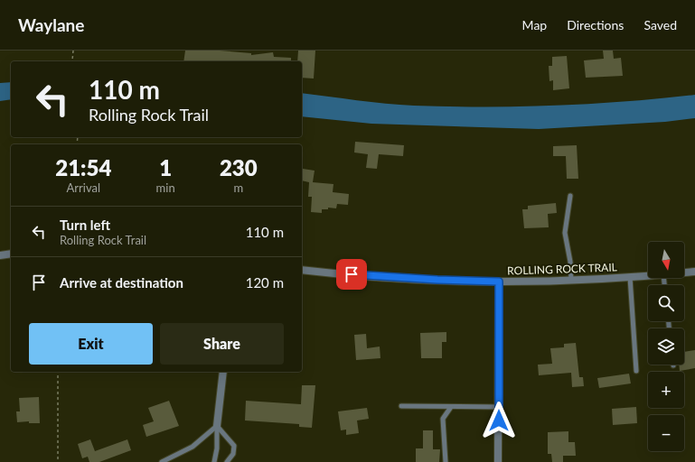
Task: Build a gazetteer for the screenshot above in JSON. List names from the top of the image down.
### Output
{
  "streets": {
    "street": ["ROLLING ROCK TRAIL"]
  },
  "north": "bottom",
  "page": {
    "header": "Waylane",
    "nav": ["Map", "Directions", "Saved"],
    "turn": ["110 m", "Rolling Rock Trail"],
    "eta": [
      "21:54",
      "Arrival",
      "1",
      "min",
      "230",
      "m"
    ],
    "list": [
      {
        "name": "Turn left",
        "note": "Rolling Rock Trail",
        "value": "110 m"
      },
      {
        "name": "Arrive at destination",
        "value": "120 m"
      }
    ],
    "map_buttons": ["+", "−"],
    "buttons": ["Exit", "Share"]
  }
}
